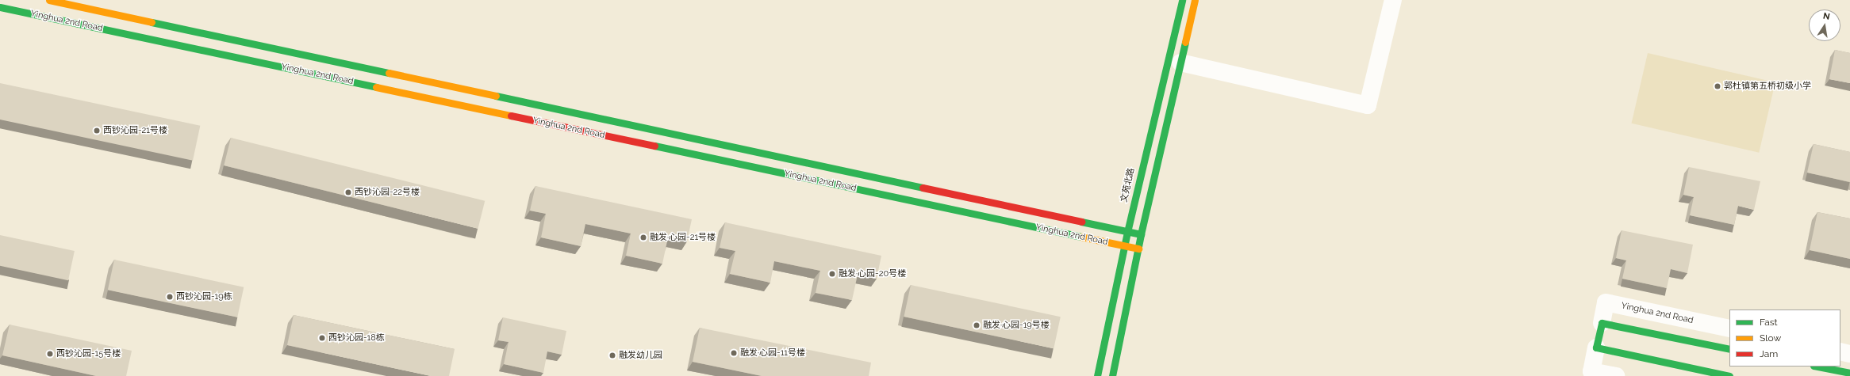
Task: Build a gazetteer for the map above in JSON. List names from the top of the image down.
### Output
{
  "streets": {
    "street": ["Yinghua 2nd Road", "文苑北路"]
  },
  "crossings": [
    ["Yinghua 2nd Road", "文苑北路"]
  ],
  "places": [
    "郭杜镇第五桥初级小学",
    "西钞沁园-21号楼",
    "西钞沁园-22号楼",
    "融发·心园-21号楼",
    "融发·心园-20号楼",
    "西钞沁园-19栋",
    "融发·心园-19号楼",
    "西钞沁园-18栋",
    "融发·心园-11号楼",
    "西钞沁园-15号楼",
    "融发幼儿园"
  ],
  "legend": ["Fast", "Slow", "Jam"],
  "north": "top"
}
